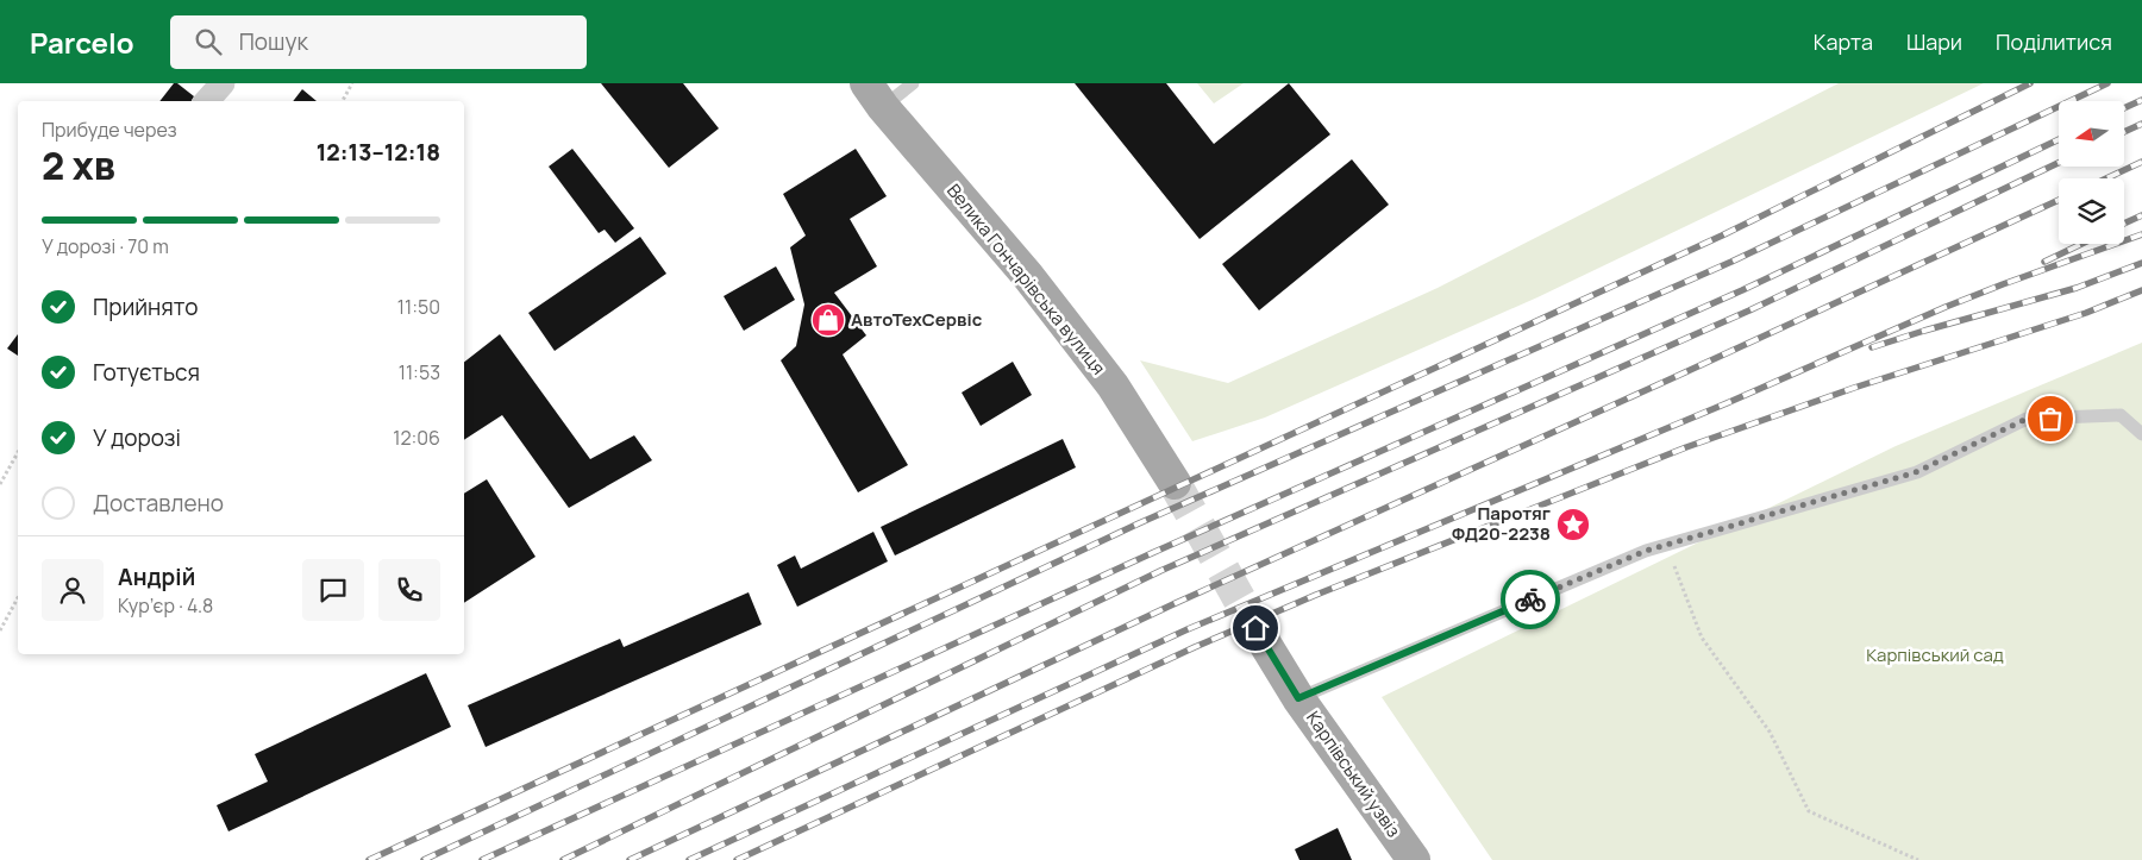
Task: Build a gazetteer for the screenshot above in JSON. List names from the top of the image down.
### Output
{
  "streets": {
    "main road": ["Велика Гончарівська вулиця", "Карпівський узвіз"]
  },
  "parks": ["Карпівський сад"],
  "places": {
    "shop": ["АвтоТехСервіс"],
    "place": ["Паротяг ФД20-2238"]
  },
  "north": "left",
  "page": {
    "header": "Parcelo",
    "search": "Пошук",
    "nav": ["Карта", "Шари", "Поділитися"],
    "heading": ["2 хв", "Прибуде через", "12:13–12:18"],
    "panel": ["Андрій", "Кур’єр · 4.8"],
    "bar": "У дорозі · 70 m",
    "list": [
      ["Прийнято", "11:50"],
      ["Готується", "11:53"],
      ["У дорозі", "12:06"],
      "Доставлено"
    ]
  }
}
